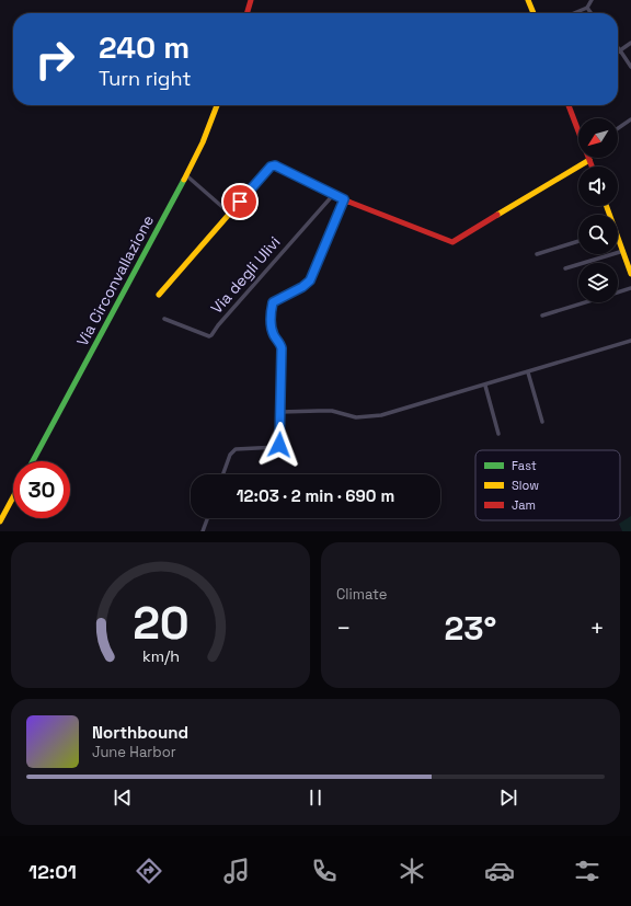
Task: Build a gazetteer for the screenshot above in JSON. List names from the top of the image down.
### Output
{
  "streets": {
    "street": ["Via degli Ulivi", "Via Circonvallazione"]
  },
  "legend": ["Fast", "Slow", "Jam"],
  "north": "bottom left",
  "page": {
    "turn": ["240 m", "Turn right"],
    "limit": "30",
    "trip": "12:03 · 2 min · 690 m",
    "tile": "Climate",
    "heat": ["−", "23°", "+"],
    "song": ["Northbound", "June Harbor"],
    "tabs": "12:01",
    "gauge": ["20", "km/h"]
  }
}
